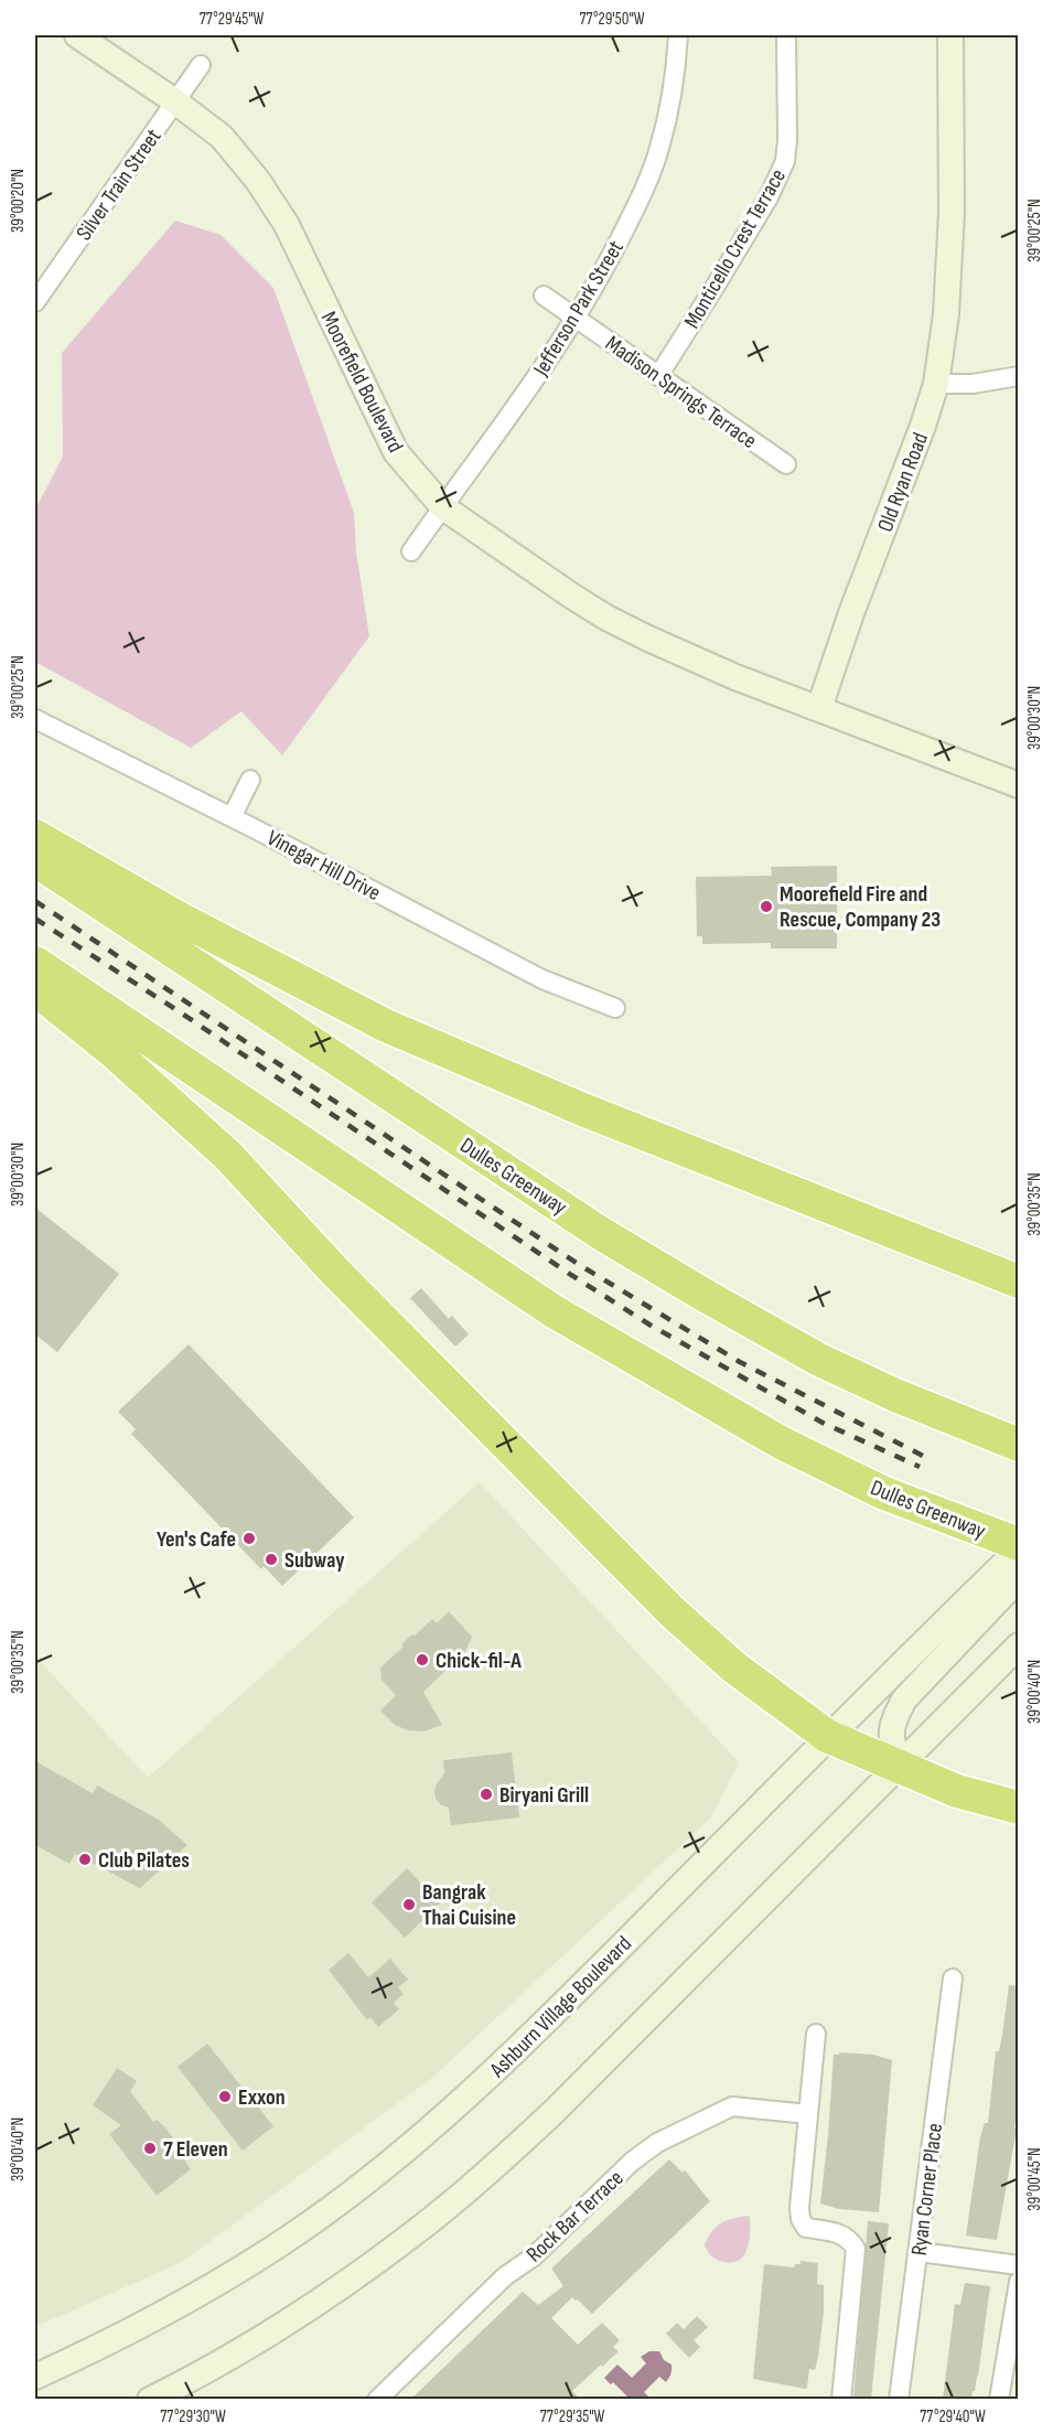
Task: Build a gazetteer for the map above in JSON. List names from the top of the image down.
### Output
{
  "streets": {
    "highway": ["Dulles Greenway"],
    "main road": ["Moorefield Boulevard", "Old Ryan Road", "Ashburn Village Boulevard"],
    "street": [
      "Silver Train Street",
      "Monticello Crest Terrace",
      "Jefferson Park Street",
      "Madison Springs Terrace",
      "Vinegar Hill Drive",
      "Ryan Corner Place",
      "Rock Bar Terrace"
    ]
  },
  "crossings": [
    ["Silver Train Street", "Moorefield Boulevard"],
    ["Monticello Crest Terrace", "Madison Springs Terrace"],
    ["Jefferson Park Street", "Moorefield Boulevard"],
    ["Jefferson Park Street", "Madison Springs Terrace"],
    ["Moorefield Boulevard", "Old Ryan Road"],
    ["Dulles Greenway", "Ashburn Village Boulevard"]
  ],
  "places": [
    "Moorefield Fire and Rescue, Company 23",
    "Yen's Cafe",
    "Subway",
    "Chick-fil-A",
    "Biryani Grill",
    "Club Pilates",
    "Bangrak Thai Cuisine",
    "Exxon",
    "7 Eleven"
  ],
  "coordinates": [
    "77°29'45\"W",
    "77°29'50\"W",
    "39°00'20\"N",
    "39°00'25\"N",
    "39°00'30\"N",
    "39°00'35\"N",
    "39°00'40\"N",
    "39°00'45\"N",
    "77°29'30\"W",
    "77°29'35\"W",
    "77°29'40\"W"
  ]
}
